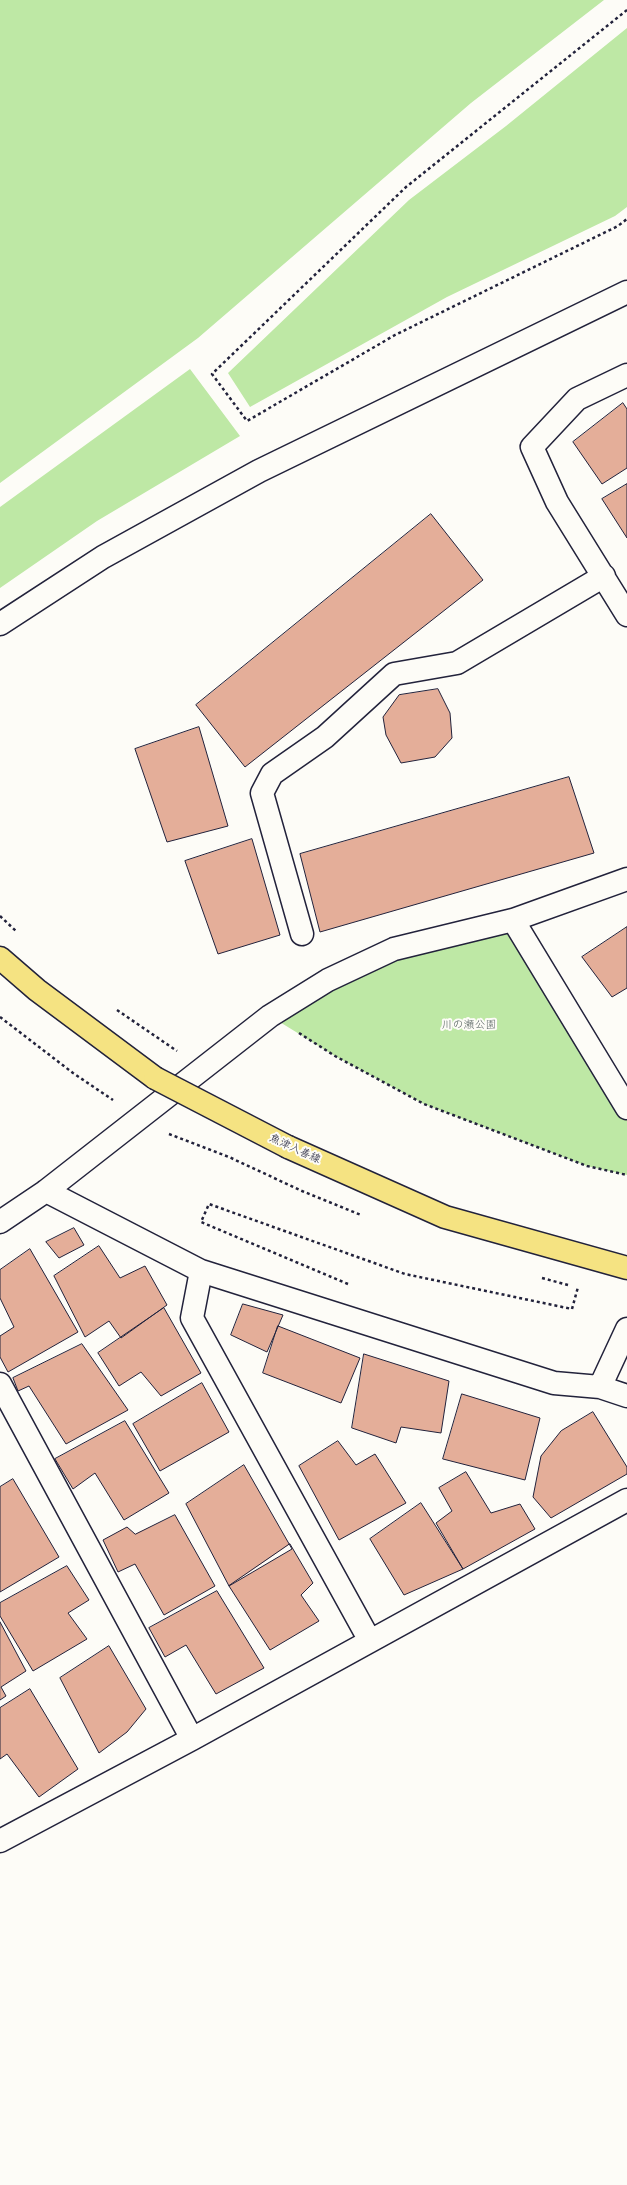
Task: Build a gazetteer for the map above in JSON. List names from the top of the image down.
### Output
{
  "streets": {
    "main road": ["魚津入善線"]
  },
  "parks": ["川の瀬公園"]
}
